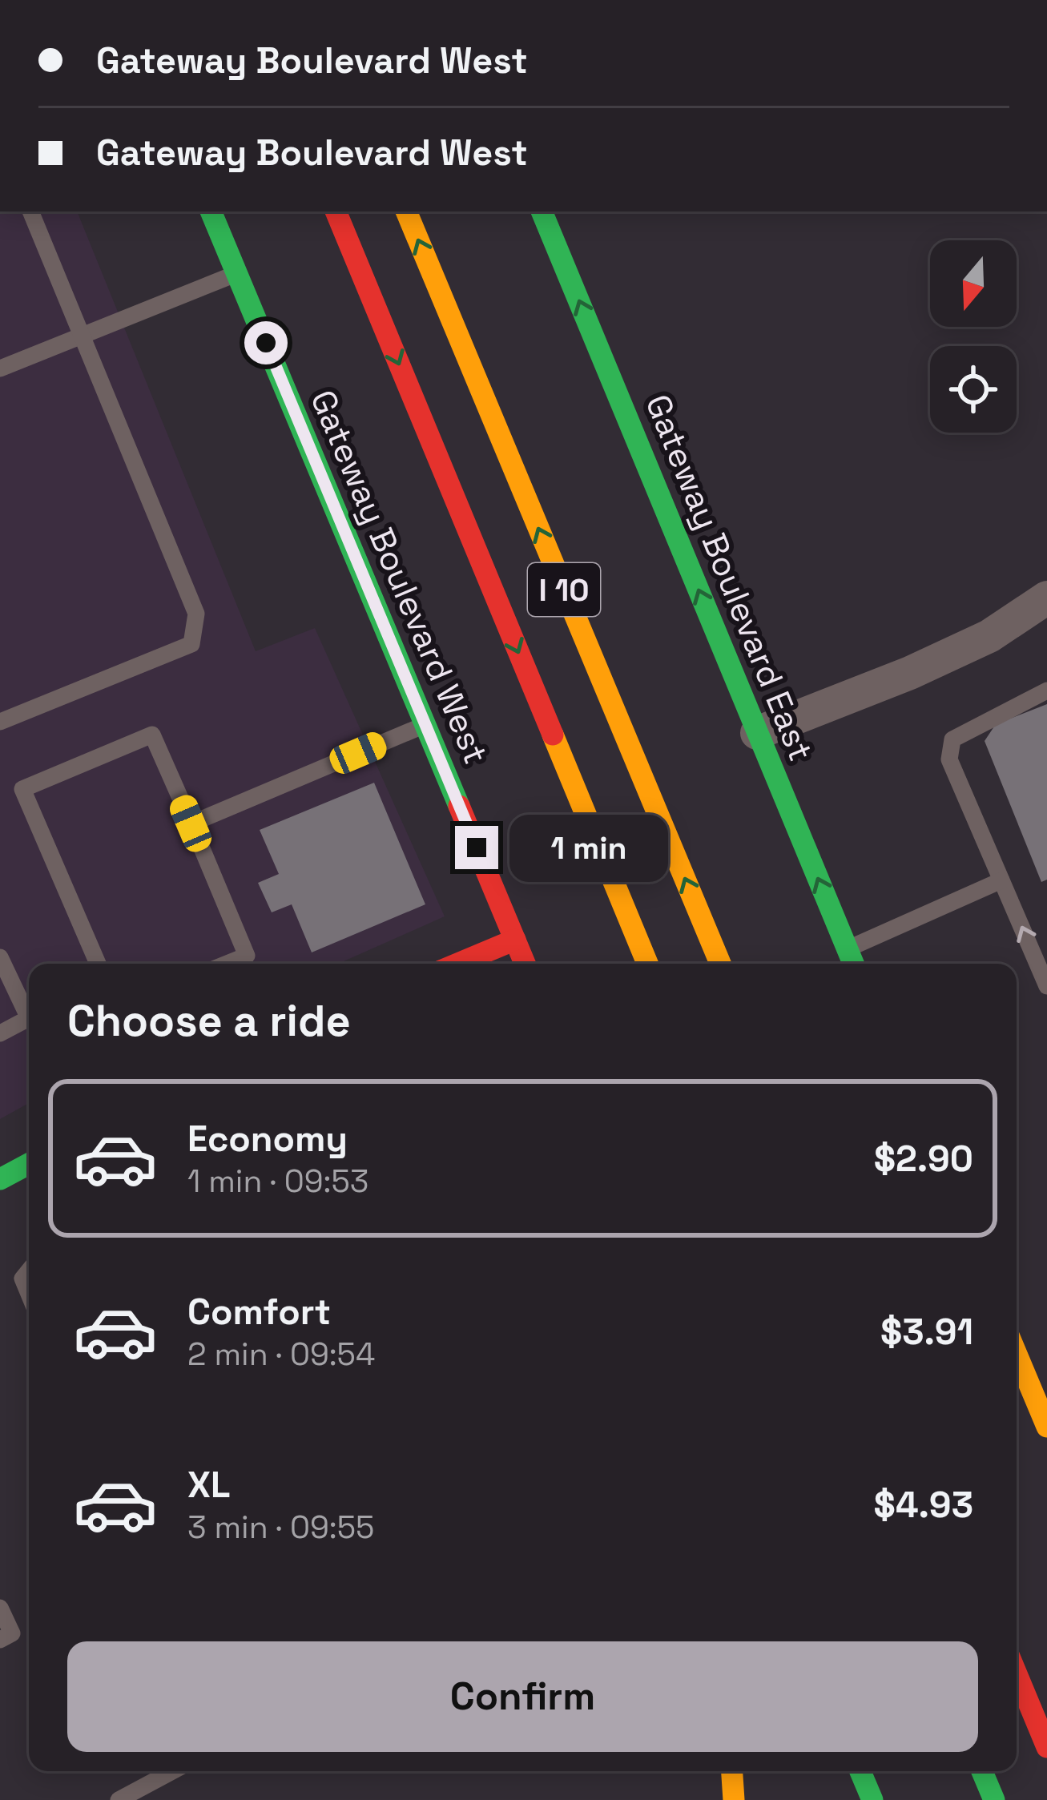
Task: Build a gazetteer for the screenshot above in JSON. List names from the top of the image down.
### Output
{
  "streets": {
    "main road": ["Gateway Boulevard West", "Gateway Boulevard East", "I 10"]
  },
  "north": "bottom",
  "page": {
    "banner": ["Gateway Boulevard West", "Gateway Boulevard West"],
    "bubble": "1 min",
    "heading": "Choose a ride",
    "list": [
      {
        "name": "Economy",
        "note": "1 min · 09:53",
        "value": "$2.90"
      },
      {
        "name": "Comfort",
        "note": "2 min · 09:54",
        "value": "$3.91"
      },
      {
        "name": "XL",
        "note": "3 min · 09:55",
        "value": "$4.93"
      }
    ],
    "buttons": "Confirm"
  }
}
